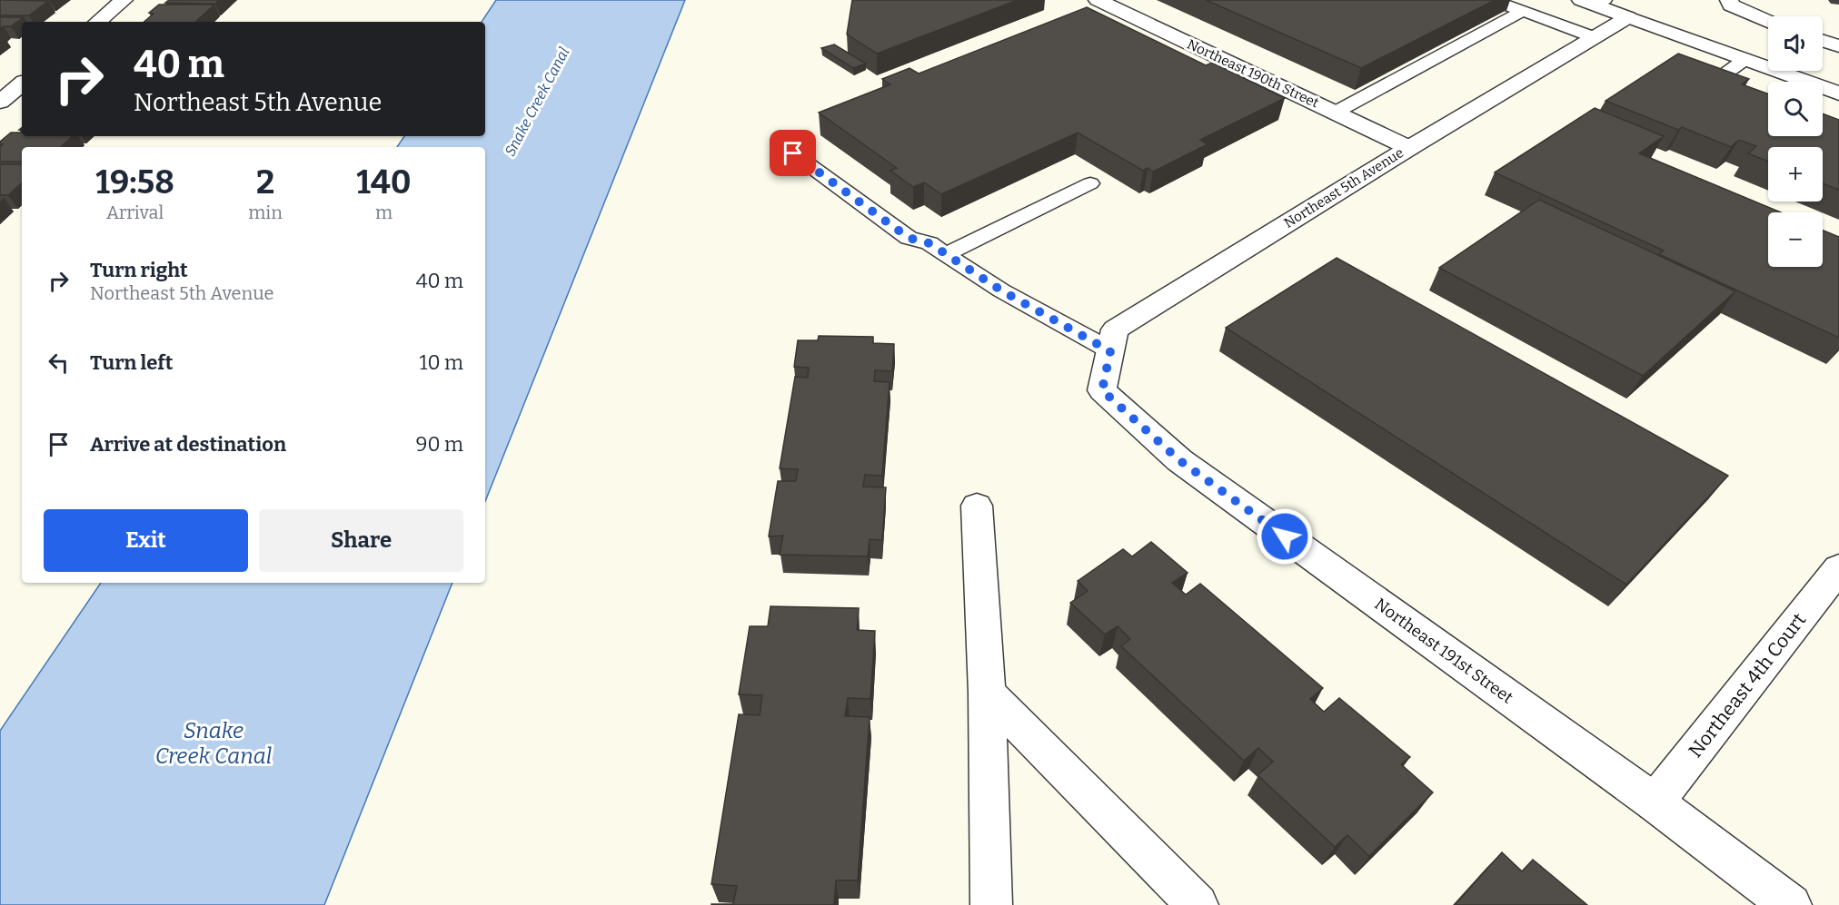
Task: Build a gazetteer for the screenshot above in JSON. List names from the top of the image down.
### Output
{
  "streets": {
    "street": [
      "Northeast 190th Street",
      "Northeast 5th Avenue",
      "Northeast 191st Street",
      "Northeast 4th Court"
    ]
  },
  "crossings": [
    ["Northeast 190th Street", "Northeast 5th Avenue"],
    ["Northeast 5th Avenue", "Northeast 191st Street"],
    ["Northeast 191st Street", "Northeast 4th Court"]
  ],
  "water": ["Snake Creek Canal"],
  "page": {
    "map_buttons": ["+", "−"],
    "turn": ["40 m", "Northeast 5th Avenue"],
    "eta": [
      "19:58",
      "Arrival",
      "2",
      "min",
      "140",
      "m"
    ],
    "list": [
      {
        "name": "Turn right",
        "note": "Northeast 5th Avenue",
        "value": "40 m"
      },
      {
        "name": "Turn left",
        "value": "10 m"
      },
      {
        "name": "Arrive at destination",
        "value": "90 m"
      }
    ],
    "buttons": ["Exit", "Share"]
  }
}
